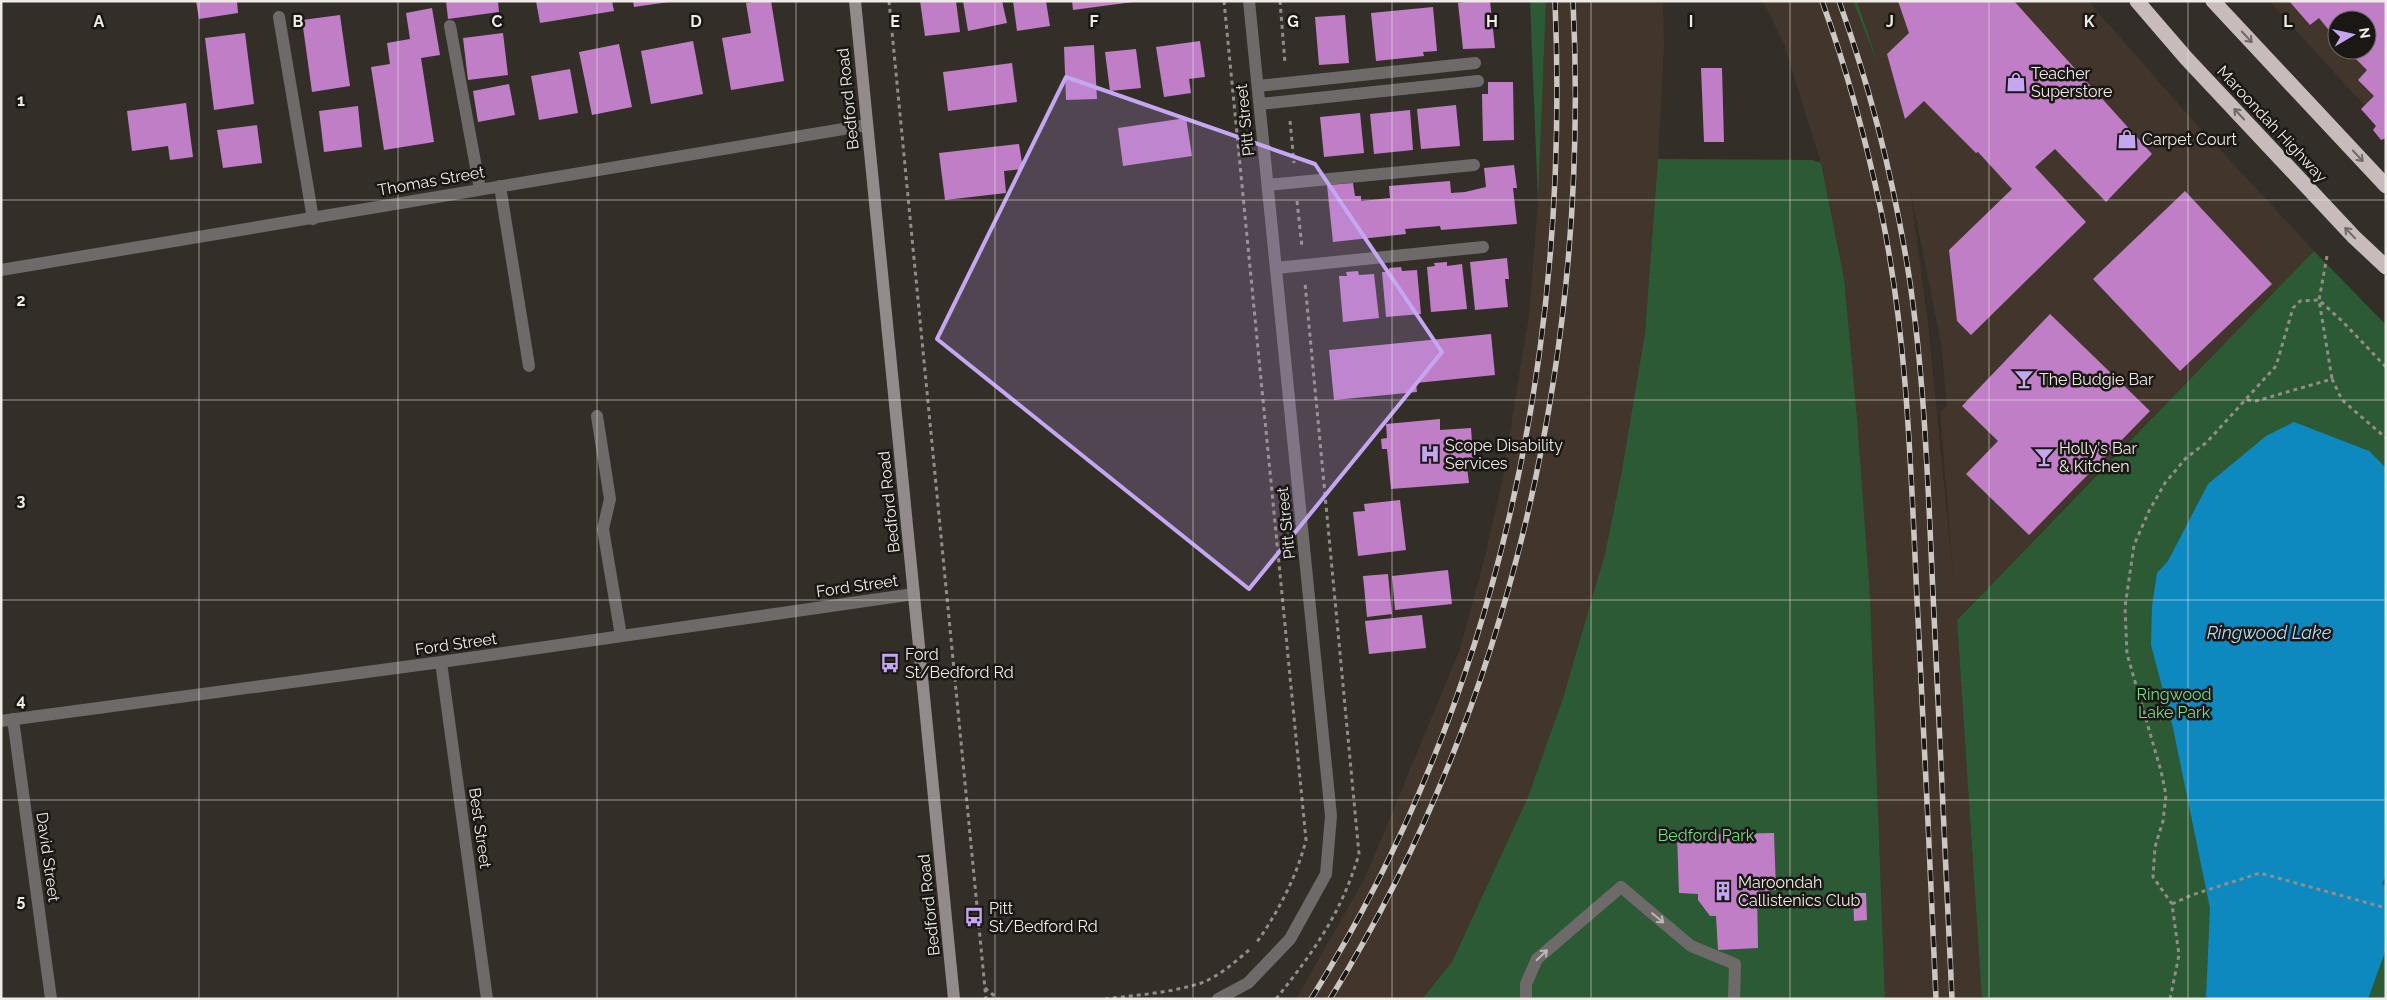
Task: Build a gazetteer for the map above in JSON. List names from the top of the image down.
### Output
{
  "streets": {
    "highway": ["Maroondah Highway"],
    "main road": ["Bedford Road"],
    "street": [
      "Pitt Street",
      "Thomas Street",
      "Ford Street",
      "Best Street",
      "David Street"
    ]
  },
  "crossings": [
    ["Bedford Road", "Thomas Street"],
    ["Bedford Road", "Ford Street"],
    ["Ford Street", "Best Street"],
    ["Ford Street", "David Street"]
  ],
  "water": ["Ringwood Lake"],
  "parks": ["Ringwood Lake Park", "Bedford Park"],
  "places": {
    "shop": ["Teacher Superstore", "Carpet Court"],
    "bar": ["The Budgie Bar", "Holly's Bar & Kitchen"],
    "hospital": ["Scope Disability Services"],
    "bus stop": ["Ford St/Bedford Rd", "Pitt St/Bedford Rd"],
    "building": ["Maroondah Callistenics Club"]
  },
  "north": "right",
  "grid": {
    "columns": [
      "A",
      "B",
      "C",
      "D",
      "E",
      "F",
      "G",
      "H",
      "I",
      "J",
      "K",
      "L"
    ],
    "rows": [
      "1",
      "2",
      "3",
      "4",
      "5"
    ]
  }
}
